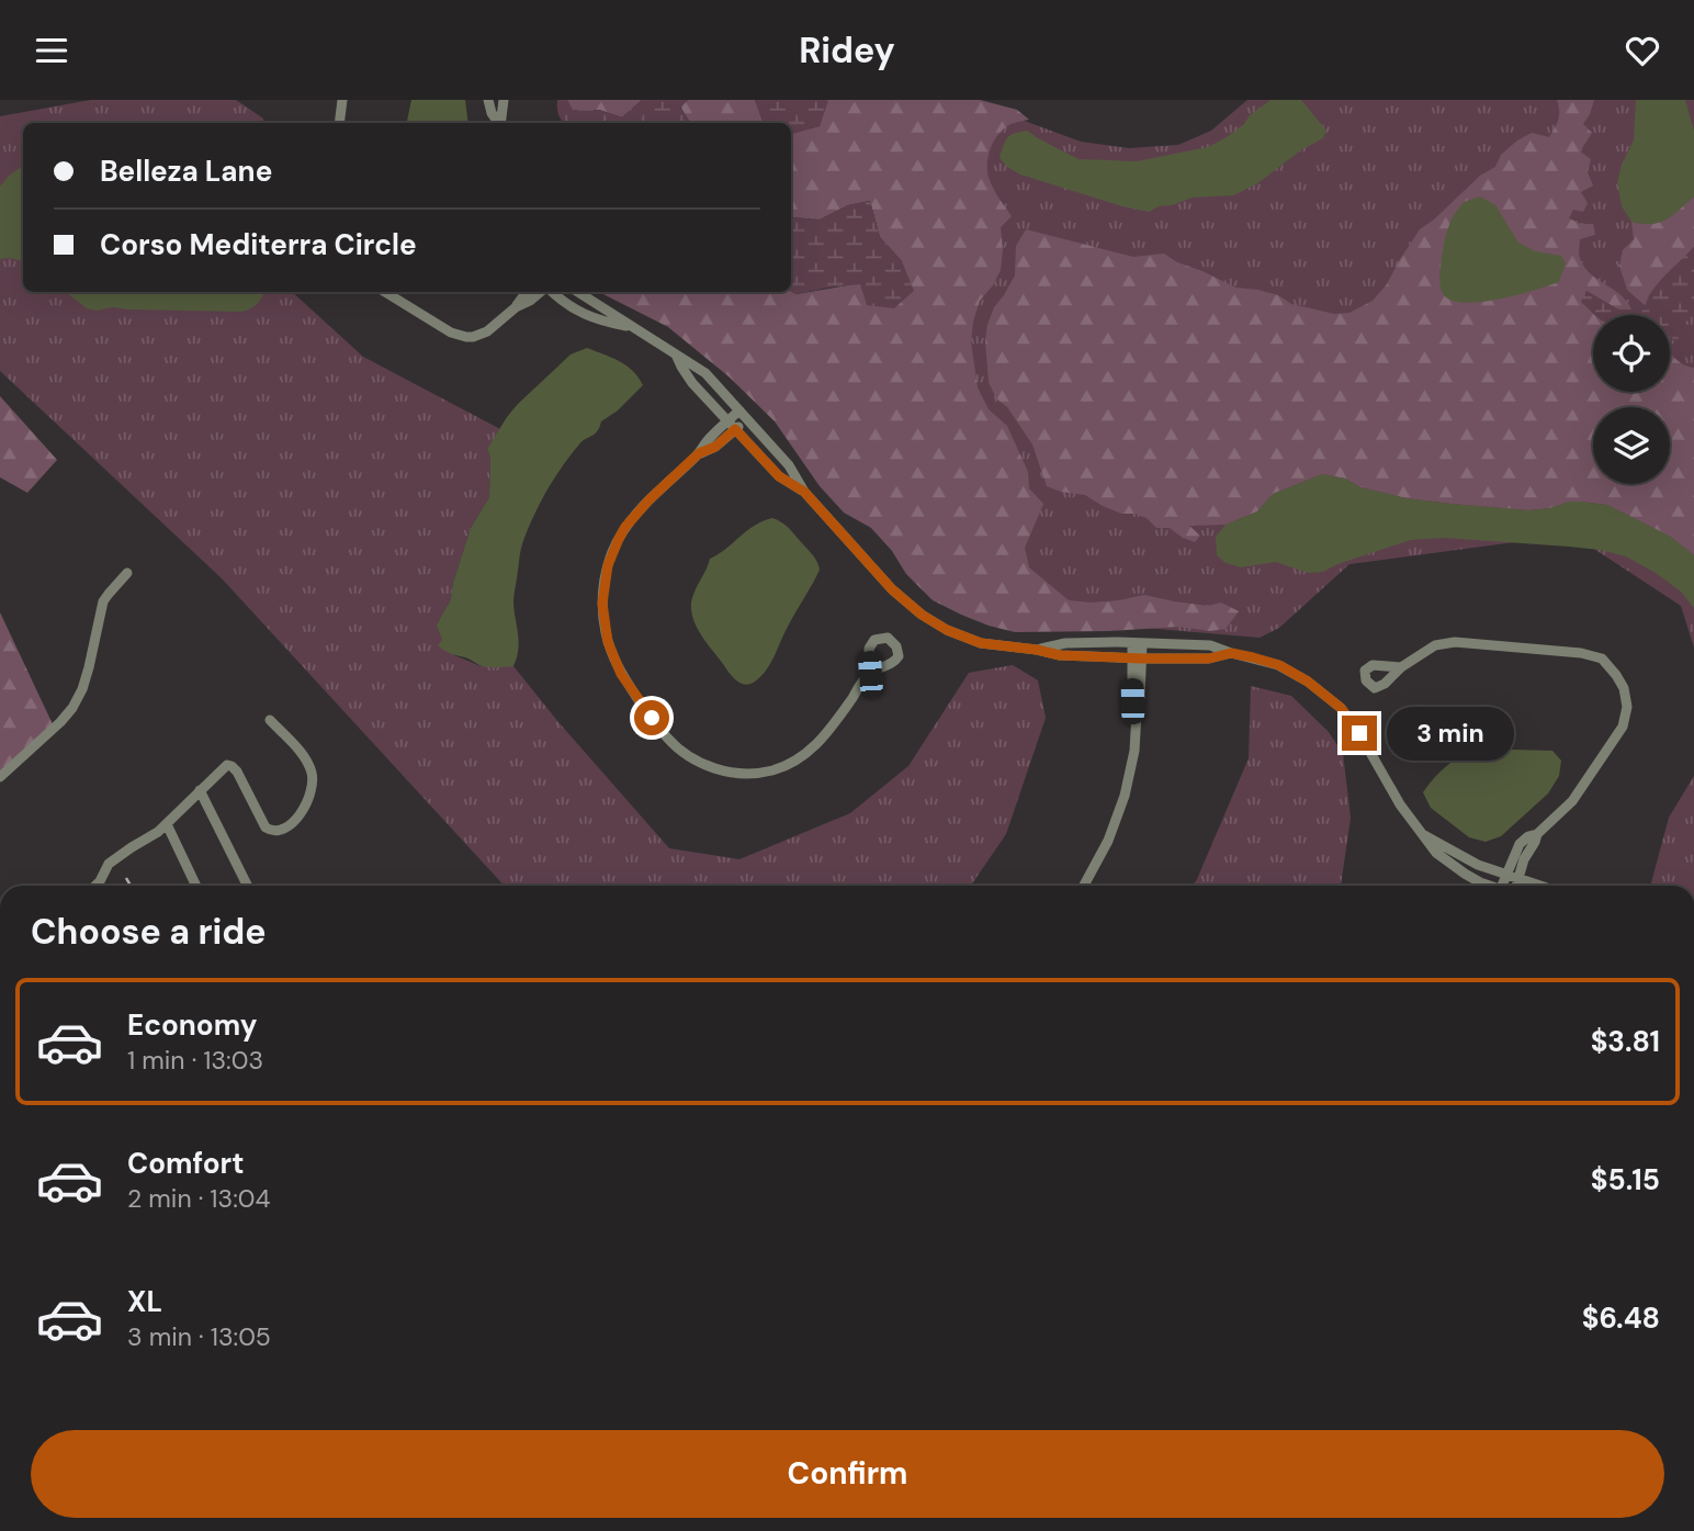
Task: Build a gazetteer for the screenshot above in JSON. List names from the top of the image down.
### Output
{
  "page": {
    "header": "Ridey",
    "banner": ["Belleza Lane", "Corso Mediterra Circle"],
    "bubble": "3 min",
    "heading": "Choose a ride",
    "list": [
      {
        "name": "Economy",
        "note": "1 min · 13:03",
        "value": "$3.81"
      },
      {
        "name": "Comfort",
        "note": "2 min · 13:04",
        "value": "$5.15"
      },
      {
        "name": "XL",
        "note": "3 min · 13:05",
        "value": "$6.48"
      }
    ],
    "buttons": "Confirm"
  }
}
